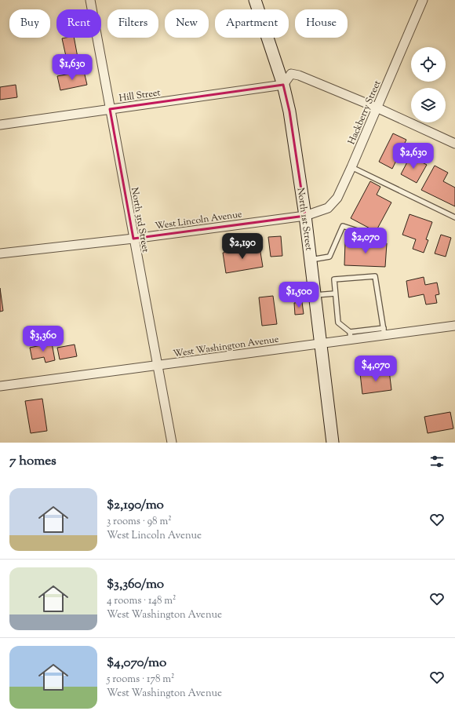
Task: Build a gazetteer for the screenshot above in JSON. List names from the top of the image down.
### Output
{
  "streets": {
    "main road": ["North 1st Street"],
    "street": [
      "Hill Street",
      "Hackberry Street",
      "North 3rd Street",
      "West Lincoln Avenue",
      "West Washington Avenue"
    ]
  },
  "crossings": [
    ["Hill Street", "North 1st Street"],
    ["Hill Street", "North 3rd Street"],
    ["Hackberry Street", "North 1st Street"],
    ["Hackberry Street", "West Lincoln Avenue"],
    ["North 1st Street", "West Lincoln Avenue"],
    ["North 1st Street", "West Washington Avenue"],
    ["North 3rd Street", "West Lincoln Avenue"],
    ["North 3rd Street", "West Washington Avenue"]
  ],
  "page": {
    "chip": [
      "Buy",
      "Rent",
      "Filters",
      "New",
      "Apartment",
      "House"
    ],
    "price": [
      "$1,630",
      "$2,630",
      "$2,070",
      "$2,190",
      "$1,500",
      "$3,360",
      "$4,070"
    ],
    "heading": "7 homes",
    "list": [
      {
        "name": "$2,190/mo",
        "note": "3 rooms · 98 m² · West Lincoln Avenue"
      },
      {
        "name": "$3,360/mo",
        "note": "4 rooms · 148 m² · West Washington Avenue"
      },
      {
        "name": "$4,070/mo",
        "note": "5 rooms · 178 m² · West Washington Avenue"
      }
    ]
  }
}
